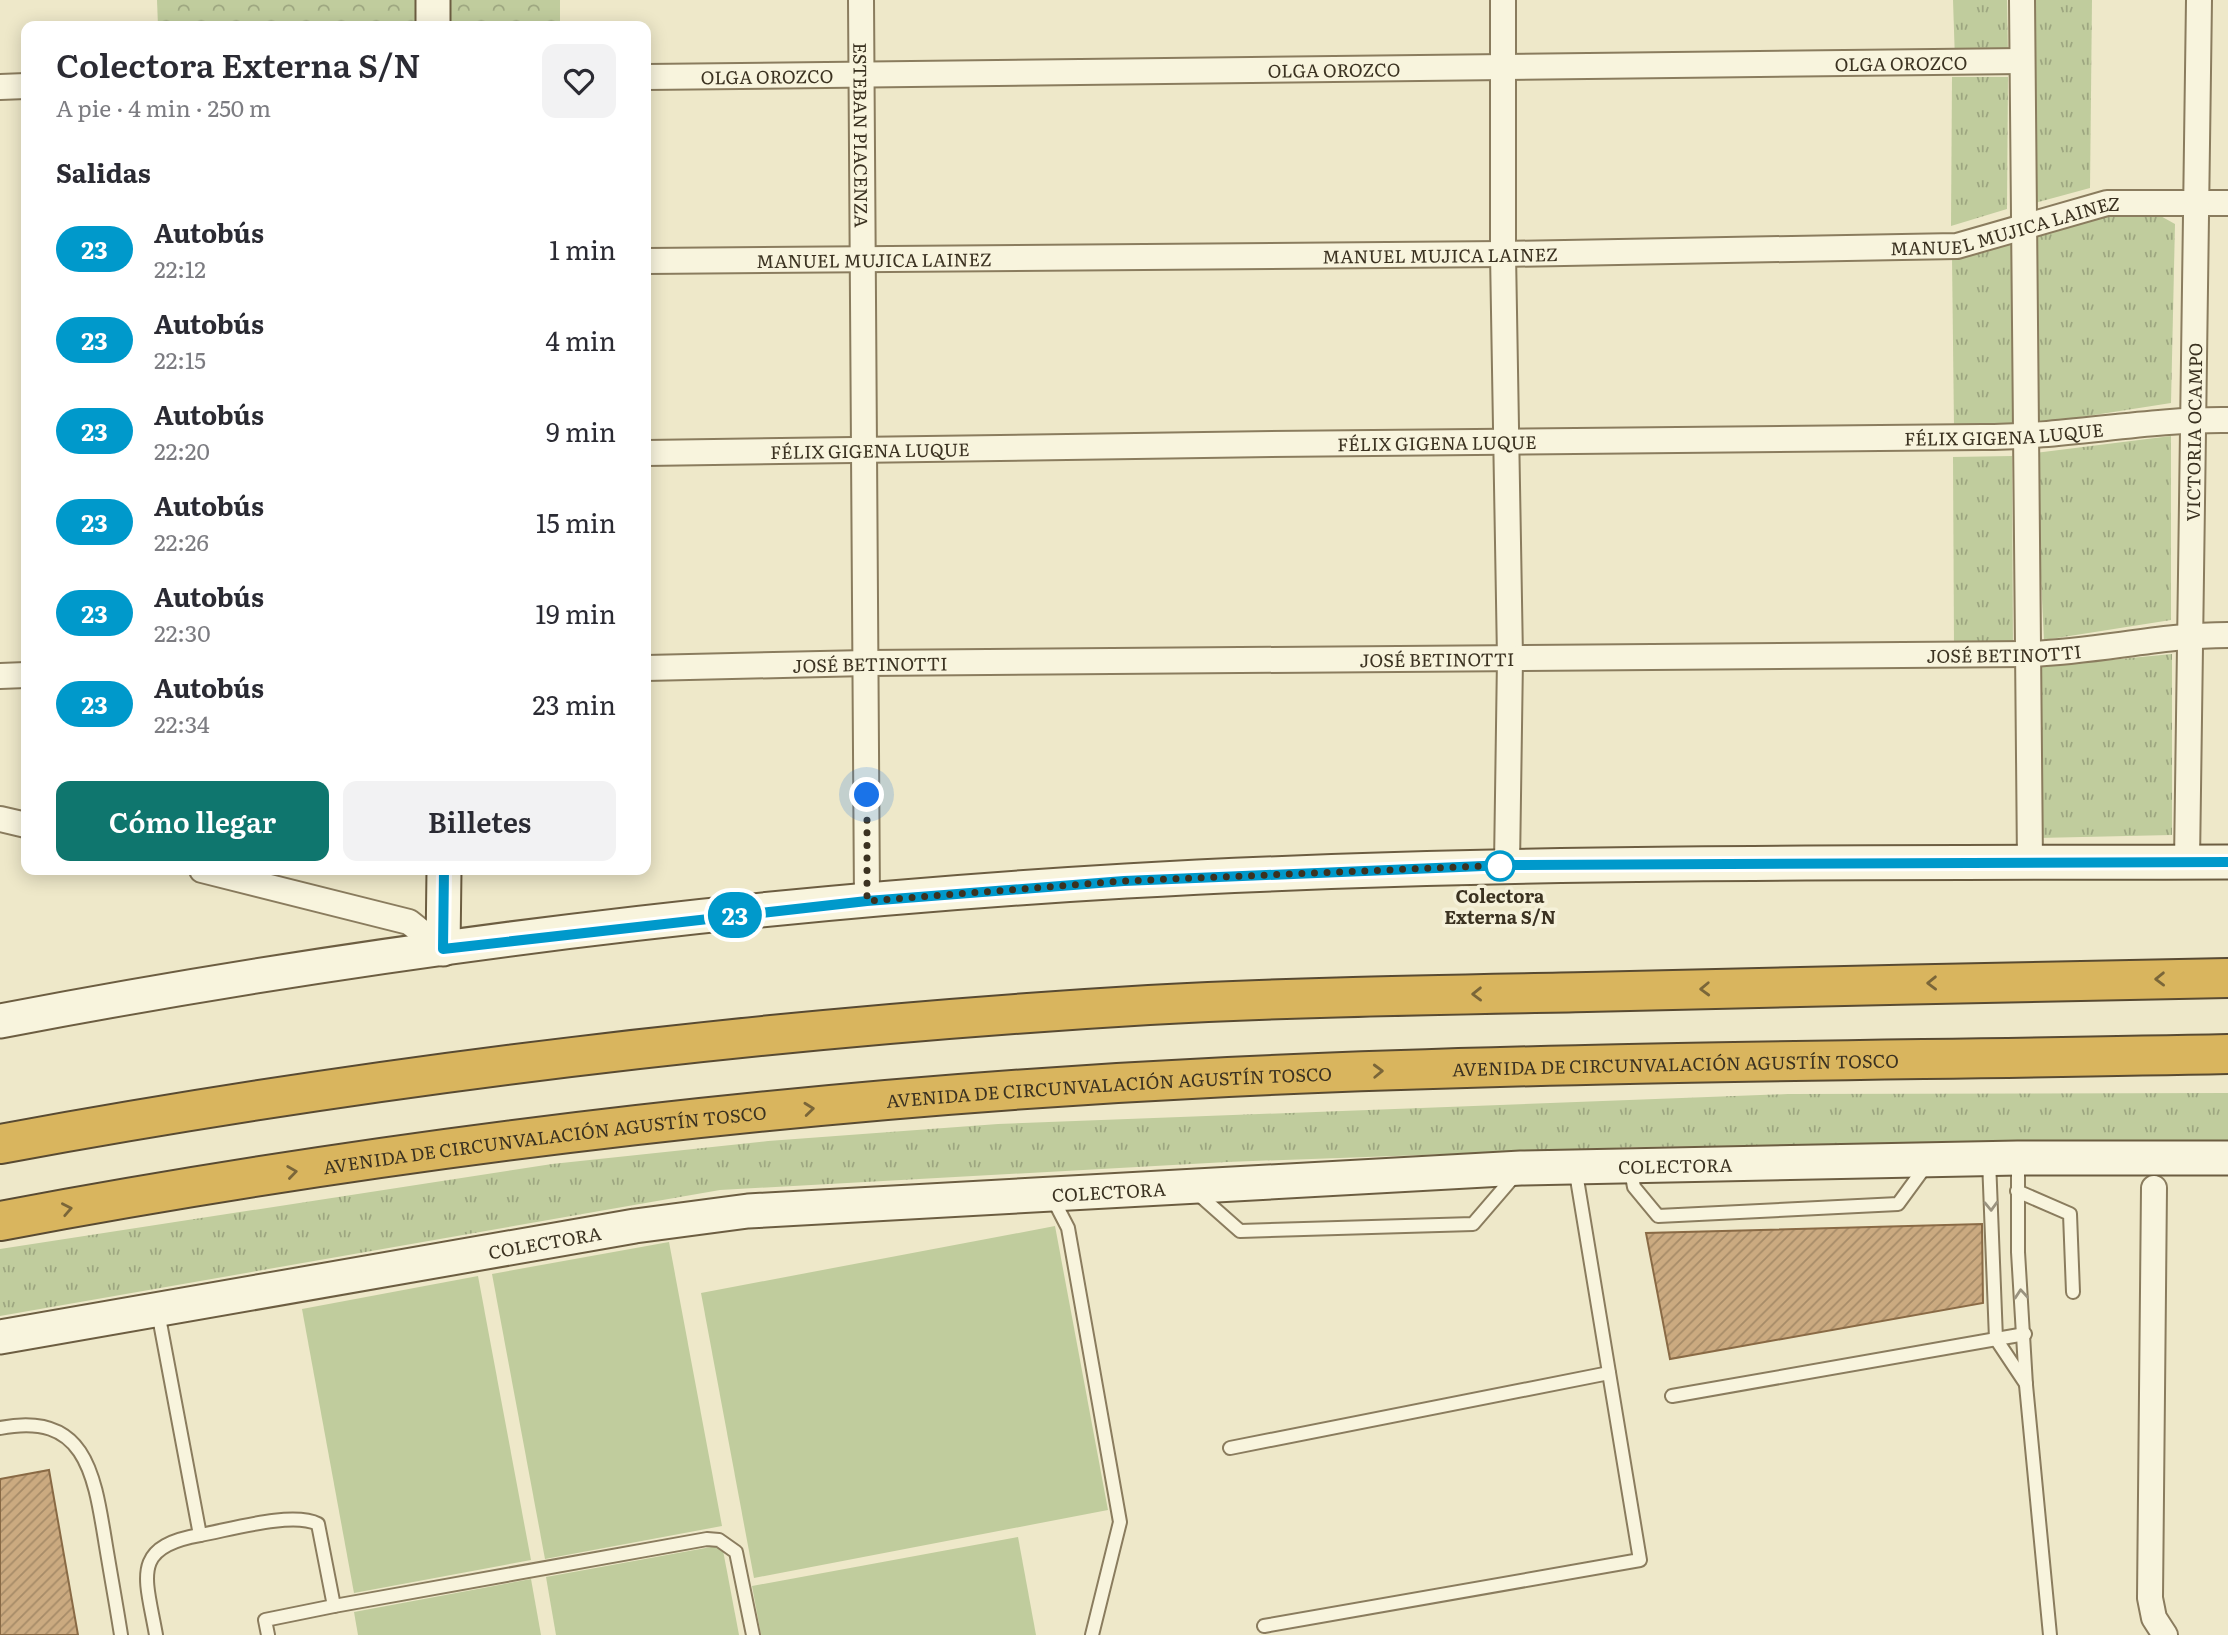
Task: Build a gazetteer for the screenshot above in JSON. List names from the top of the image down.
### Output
{
  "streets": {
    "highway": ["AVENIDA DE CIRCUNVALACIÓN AGUSTÍN TOSCO"],
    "main road": ["COLECTORA"],
    "street": [
      "OLGA OROZCO",
      "ESTEBAN PIACENZA",
      "MANUEL MUJICA LAINEZ",
      "VICTORIA OCAMPO",
      "FÉLIX GIGENA LUQUE",
      "JOSÉ BETINOTTI"
    ]
  },
  "crossings": [
    ["OLGA OROZCO", "ESTEBAN PIACENZA"],
    ["ESTEBAN PIACENZA", "MANUEL MUJICA LAINEZ"],
    ["ESTEBAN PIACENZA", "FÉLIX GIGENA LUQUE"],
    ["ESTEBAN PIACENZA", "JOSÉ BETINOTTI"],
    ["MANUEL MUJICA LAINEZ", "VICTORIA OCAMPO"],
    ["VICTORIA OCAMPO", "FÉLIX GIGENA LUQUE"],
    ["VICTORIA OCAMPO", "JOSÉ BETINOTTI"]
  ],
  "places": ["Colectora Externa S/N"],
  "lines": ["bus line 23"],
  "page": {
    "on_map": "23",
    "heading": [
      ["Colectora Externa S/N", "A pie · 4 min · 250 m"],
      "Salidas"
    ],
    "list": [
      {
        "mark": "23",
        "name": "Autobús",
        "note": "22:12",
        "value": "1 min"
      },
      {
        "mark": "23",
        "name": "Autobús",
        "note": "22:15",
        "value": "4 min"
      },
      {
        "mark": "23",
        "name": "Autobús",
        "note": "22:20",
        "value": "9 min"
      },
      {
        "mark": "23",
        "name": "Autobús",
        "note": "22:26",
        "value": "15 min"
      },
      {
        "mark": "23",
        "name": "Autobús",
        "note": "22:30",
        "value": "19 min"
      },
      {
        "mark": "23",
        "name": "Autobús",
        "note": "22:34",
        "value": "23 min"
      }
    ],
    "buttons": ["Cómo llegar", "Billetes"]
  }
}
